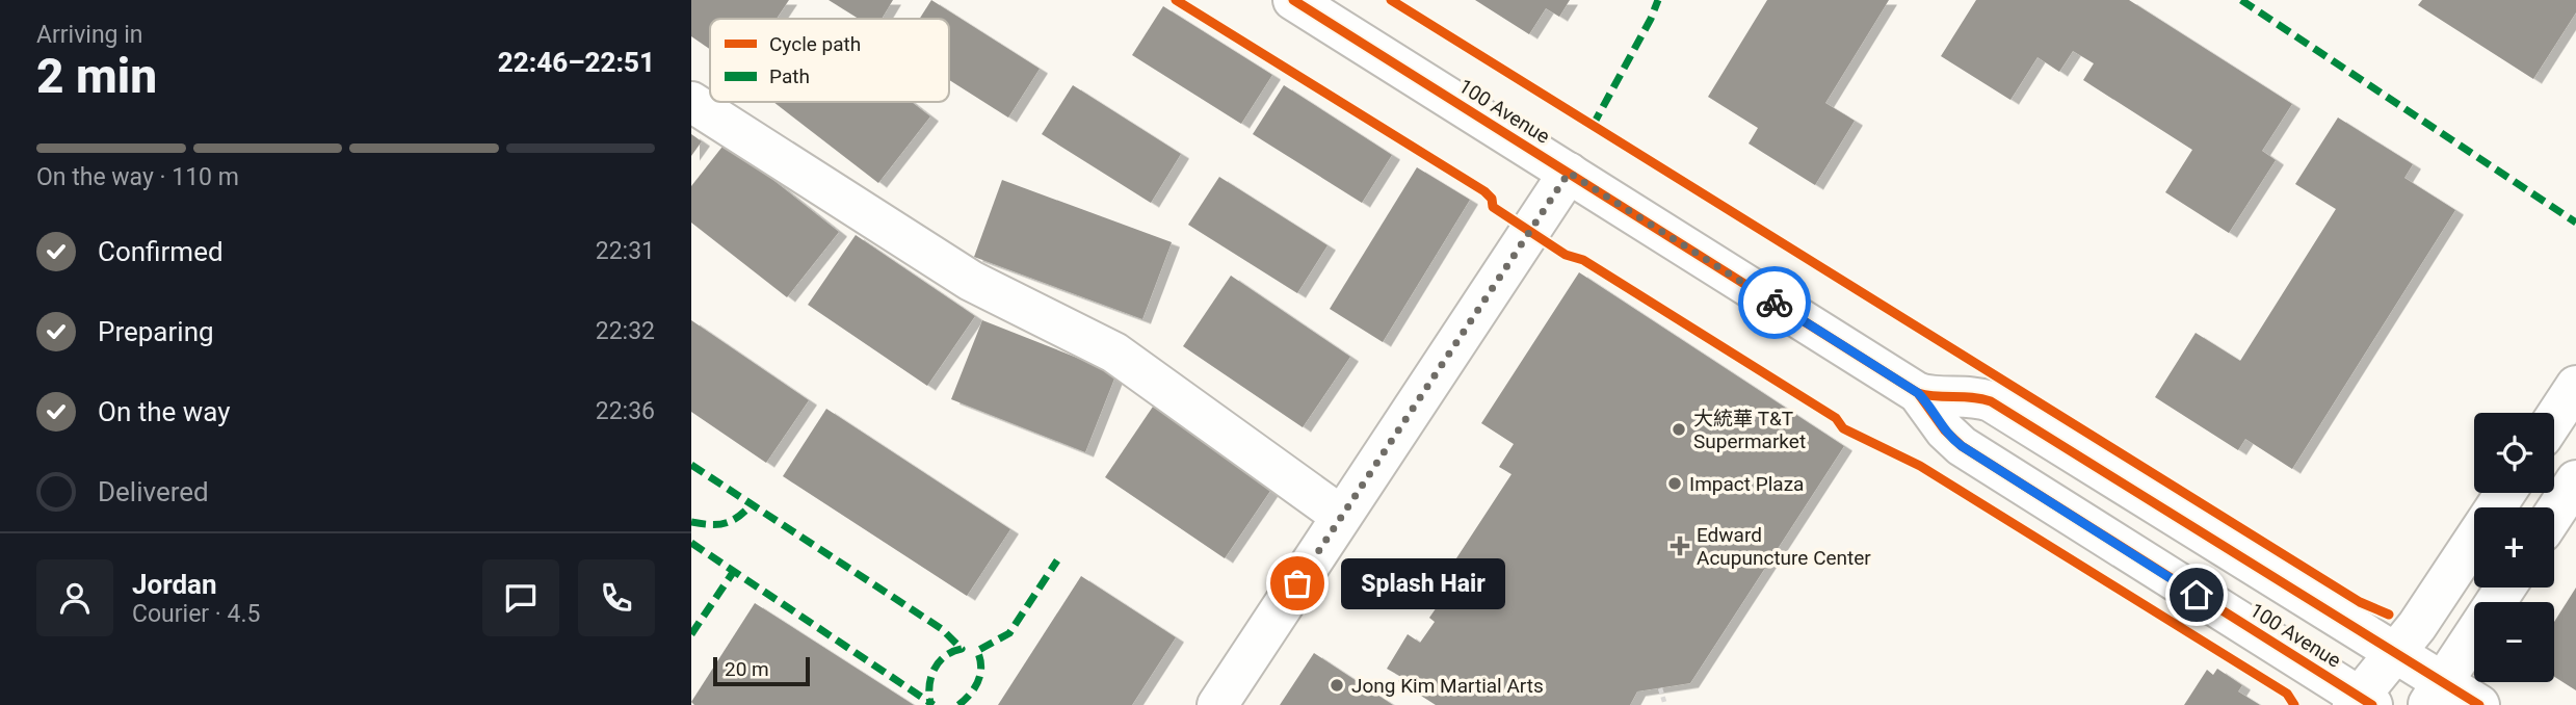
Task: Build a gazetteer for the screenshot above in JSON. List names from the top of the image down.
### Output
{
  "streets": {
    "main road": ["100 Avenue"]
  },
  "places": {
    "other": [
      "大統華 T&T Supermarket",
      "Impact Plaza",
      "Splash Hair",
      "Jong Kim Martial Arts"
    ],
    "health": ["Edward Acupuncture Center"]
  },
  "legend": ["Cycle path", "Path"],
  "scale_bar": "20 m",
  "page": {
    "heading": ["2 min", "Arriving in", "22:46–22:51"],
    "panel": ["Jordan", "Courier · 4.5"],
    "bar": "On the way · 110 m",
    "list": [
      ["Confirmed", "22:31"],
      ["Preparing", "22:32"],
      ["On the way", "22:36"],
      "Delivered"
    ],
    "map_buttons": ["+", "−"],
    "bubble": "Splash Hair",
    "scale": "20 m"
  }
}
